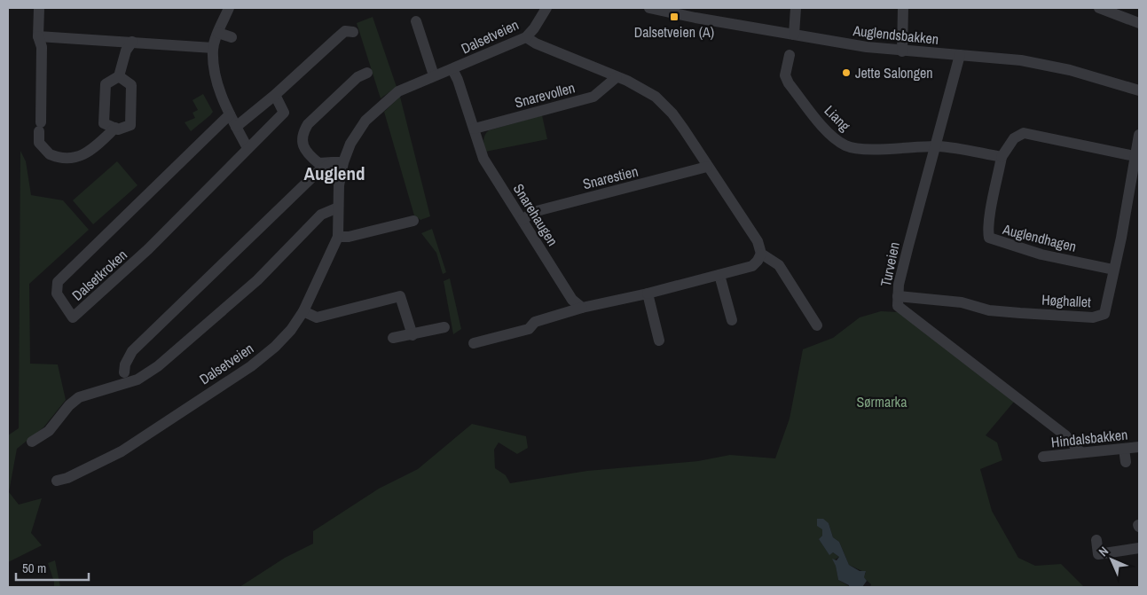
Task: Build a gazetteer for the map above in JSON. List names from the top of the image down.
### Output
{
  "streets": {
    "street": [
      "Auglendsbakken",
      "Dalsetveien",
      "Snarevollen",
      "Liang",
      "Snarestien",
      "Snarehaugen",
      "Auglendhagen",
      "Turveien",
      "Dalsetkroken",
      "Høghallet",
      "Hindalsbakken"
    ]
  },
  "crossings": [
    ["Auglendsbakken", "Turveien"],
    ["Dalsetveien", "Snarehaugen"],
    ["Snarevollen", "Snarehaugen"],
    ["Liang", "Turveien"],
    ["Snarestien", "Snarehaugen"],
    ["Auglendhagen", "Høghallet"],
    ["Turveien", "Høghallet"],
    ["Turveien", "Hindalsbakken"]
  ],
  "districts": ["Auglend"],
  "parks": ["Sørmarka"],
  "places": {
    "transit": ["Dalsetveien (A)"],
    "other": ["Jette Salongen"]
  },
  "scale_bar": "50 m",
  "north": "top left"
}
